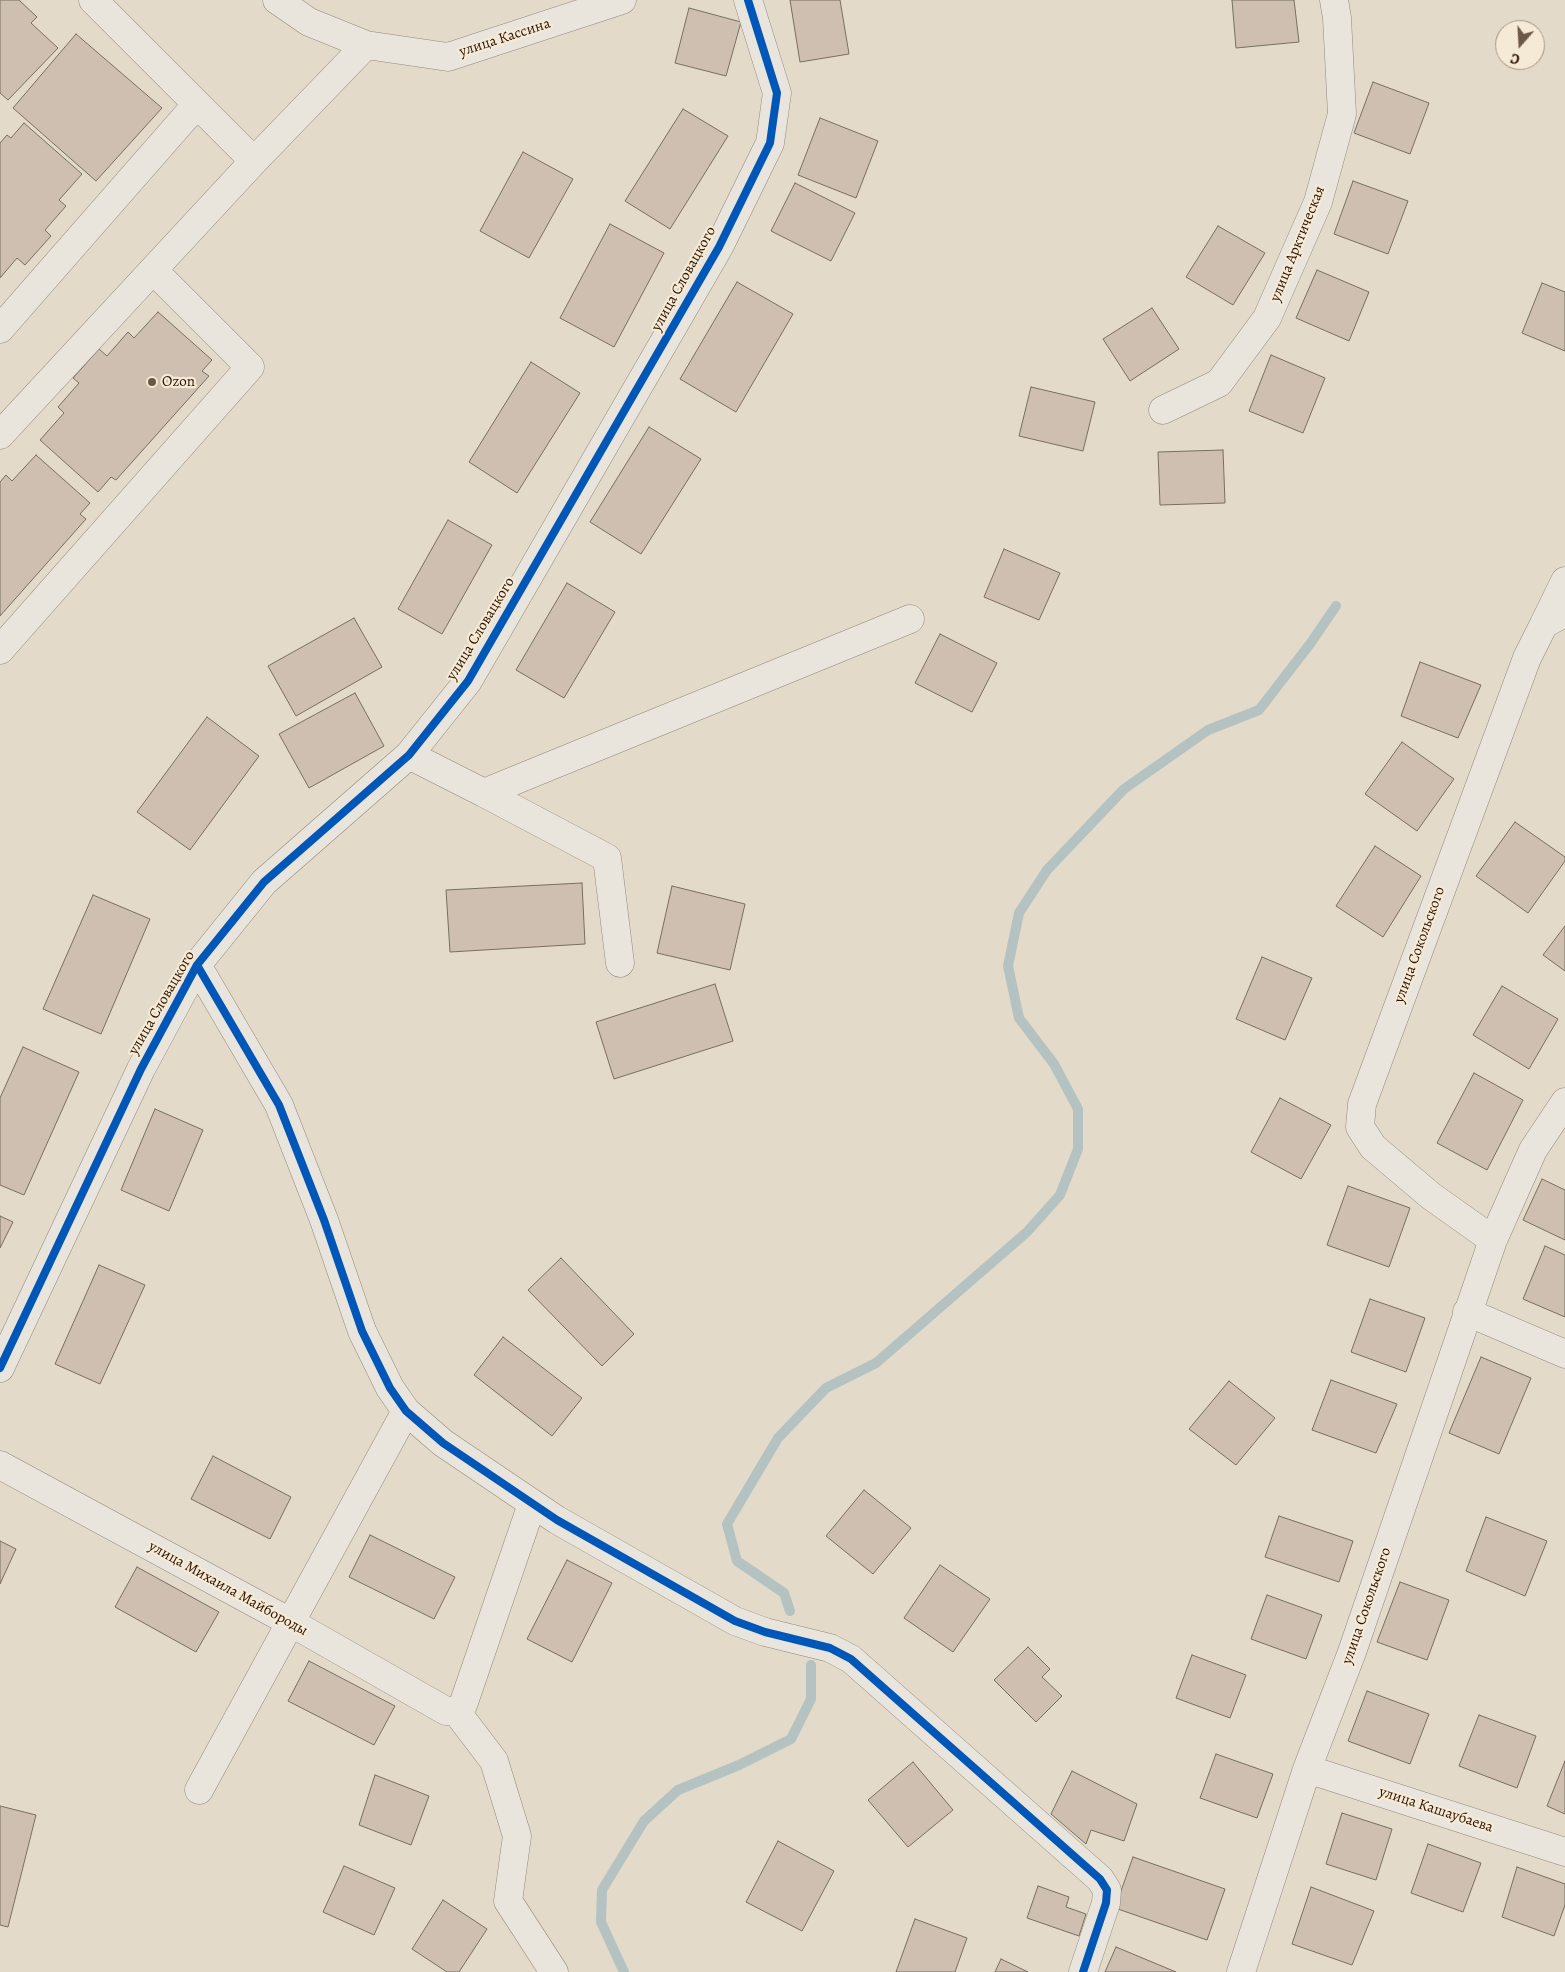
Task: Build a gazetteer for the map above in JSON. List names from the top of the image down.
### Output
{
  "streets": {
    "street": [
      "улица Кассина",
      "улица Арктическая",
      "улица Словацкого",
      "улица Сокольского",
      "улица Михаила Майбороды",
      "улица Кашаубаева"
    ]
  },
  "crossings": [
    ["улица Сокольского", "улица Кашаубаева"]
  ],
  "places": ["Ozon"],
  "north": "bottom"
}
